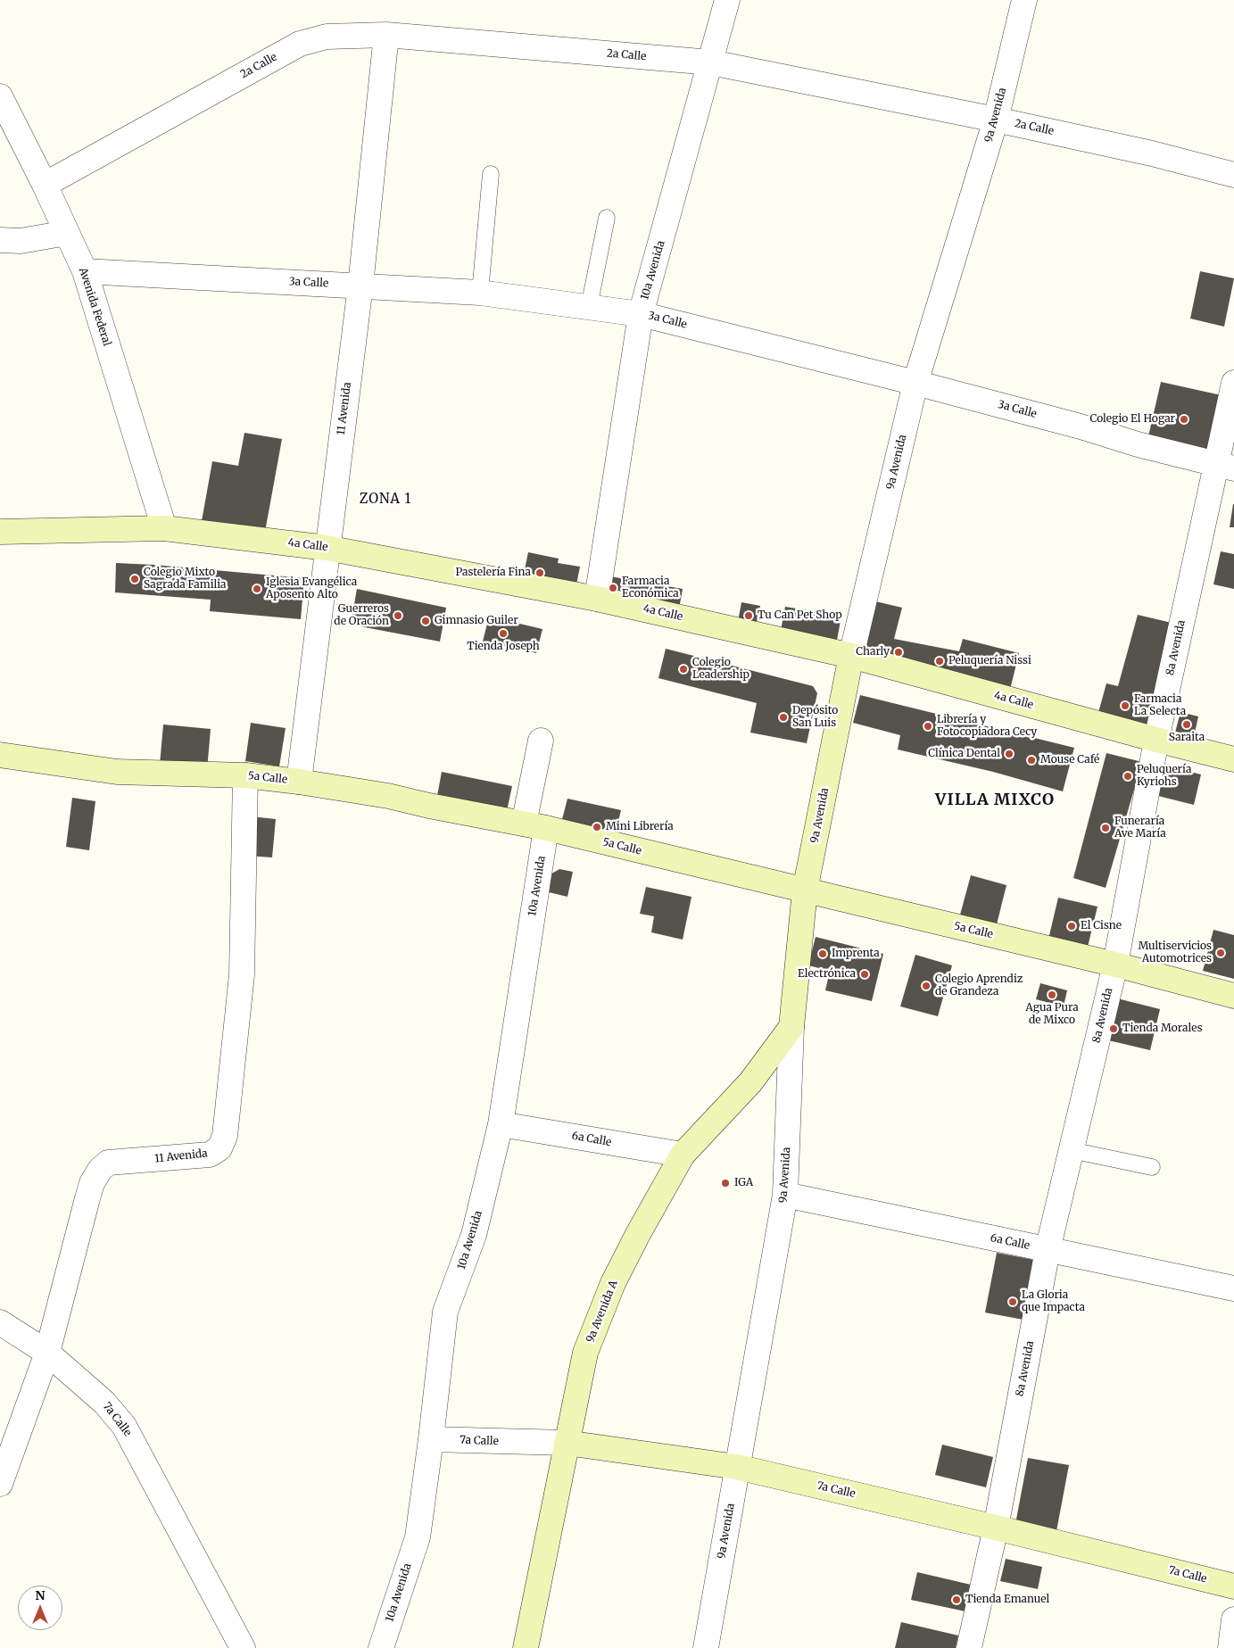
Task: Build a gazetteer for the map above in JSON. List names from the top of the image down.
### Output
{
  "streets": {
    "street": [
      "2a Calle",
      "9a Avenida",
      "10a Avenida",
      "3a Calle",
      "Avenida Federal",
      "11 Avenida",
      "4a Calle",
      "8a Avenida",
      "5a Calle",
      "6a Calle",
      "9a Avenida A",
      "7a Calle"
    ]
  },
  "crossings": [
    ["2a Calle", "9a Avenida"],
    ["2a Calle", "10a Avenida"],
    ["2a Calle", "Avenida Federal"],
    ["2a Calle", "11 Avenida"],
    ["9a Avenida", "3a Calle"],
    ["9a Avenida", "4a Calle"],
    ["9a Avenida", "5a Calle"],
    ["9a Avenida", "6a Calle"],
    ["9a Avenida", "9a Avenida A"],
    ["9a Avenida", "7a Calle"],
    ["10a Avenida", "3a Calle"],
    ["10a Avenida", "4a Calle"],
    ["10a Avenida", "5a Calle"],
    ["10a Avenida", "6a Calle"],
    ["10a Avenida", "7a Calle"],
    ["3a Calle", "Avenida Federal"],
    ["3a Calle", "11 Avenida"],
    ["3a Calle", "8a Avenida"],
    ["Avenida Federal", "4a Calle"],
    ["11 Avenida", "4a Calle"],
    ["11 Avenida", "5a Calle"],
    ["11 Avenida", "7a Calle"],
    ["4a Calle", "8a Avenida"],
    ["8a Avenida", "5a Calle"],
    ["8a Avenida", "6a Calle"],
    ["8a Avenida", "7a Calle"],
    ["6a Calle", "9a Avenida A"],
    ["9a Avenida A", "7a Calle"]
  ],
  "districts": ["ZONA 1", "VILLA MIXCO"],
  "places": [
    "Colegio El Hogar",
    "Pastelería Fina",
    "Colegio Mixto Sagrada Familia",
    "Farmacia Económica",
    "Iglesia Evangélica Aposento Alto",
    "Guerreros de Oración",
    "Tu Can Pet Shop",
    "Gimnasio Guiler",
    "Tienda Joseph",
    "Charly",
    "Peluquería Nissi",
    "Colegio Leadership",
    "Farmacia La Selecta",
    "Depósito San Luis",
    "Saraita",
    "Librería y Fotocopiadora Cecy",
    "Clínica Dental",
    "Mouse Café",
    "Peluquería Kyriohs",
    "Mini Librería",
    "Funeraría Ave María",
    "El Cisne",
    "Multiservicios Automotrices",
    "Imprenta",
    "Electrónica",
    "Colegio Aprendiz de Grandeza",
    "Agua Pura de Mixco",
    "Tienda Morales",
    "IGA",
    "La Gloria que Impacta",
    "Tienda Emanuel"
  ],
  "north": "top"
}
